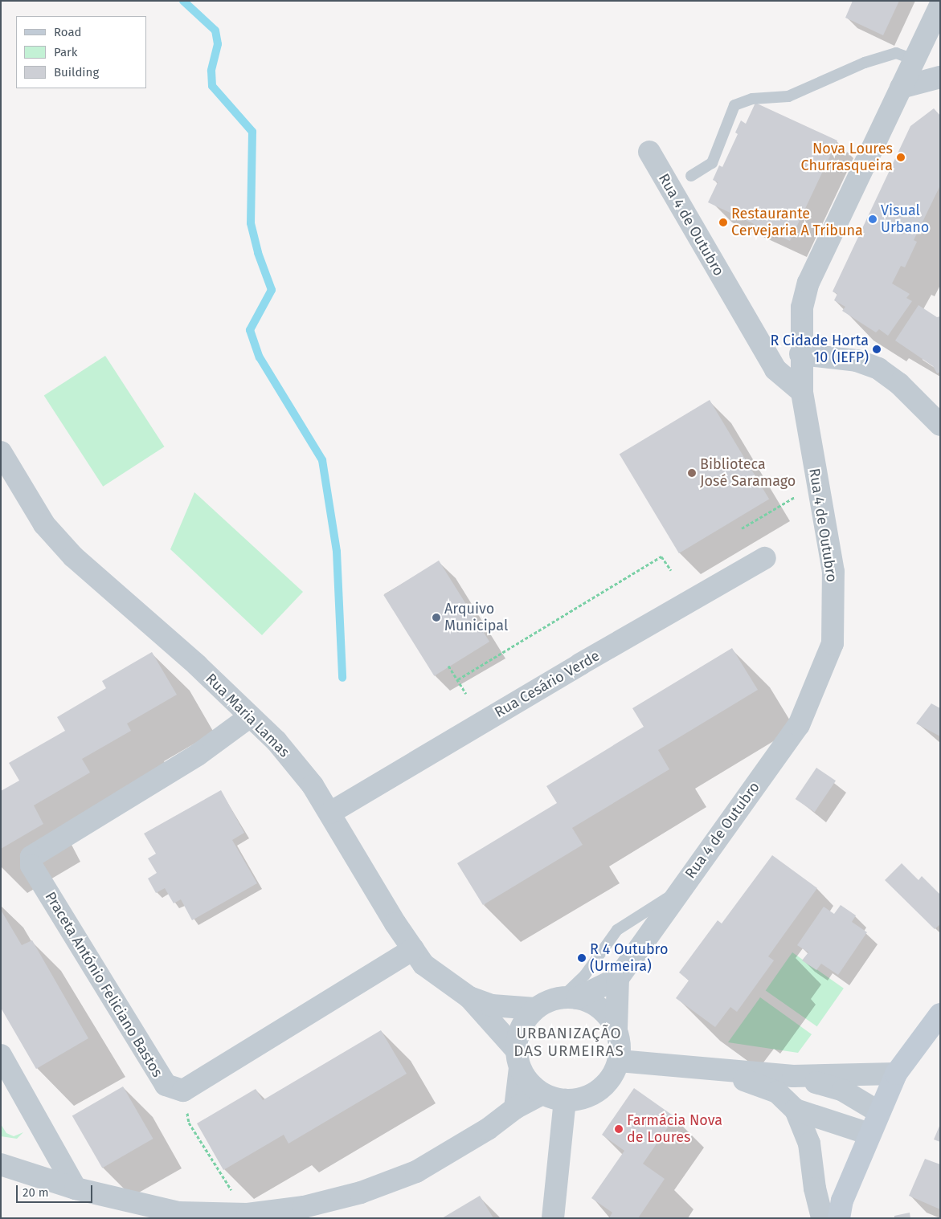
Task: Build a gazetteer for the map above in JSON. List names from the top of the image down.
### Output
{
  "streets": {
    "street": [
      "Rua 4 de Outubro",
      "Rua Cesário Verde",
      "Rua Maria Lamas",
      "Praceta António Feliciano Bastos"
    ]
  },
  "crossings": [
    ["Rua 4 de Outubro", "Rua Maria Lamas"],
    ["Rua Cesário Verde", "Rua Maria Lamas"],
    ["Rua Maria Lamas", "Praceta António Feliciano Bastos"]
  ],
  "districts": ["URBANIZAÇÃO DAS URMEIRAS"],
  "places": [
    "Nova Loures Churrasqueira",
    "Visual Urbano",
    "Restaurante Cervejaria A Tribuna",
    "R Cidade Horta 10 (IEFP)",
    "Biblioteca José Saramago",
    "Arquivo Municipal",
    "R 4 Outubro (Urmeira)",
    "Farmácia Nova de Loures"
  ],
  "legend": ["Road", "Park", "Building"],
  "scale_bar": "20 m"
}
